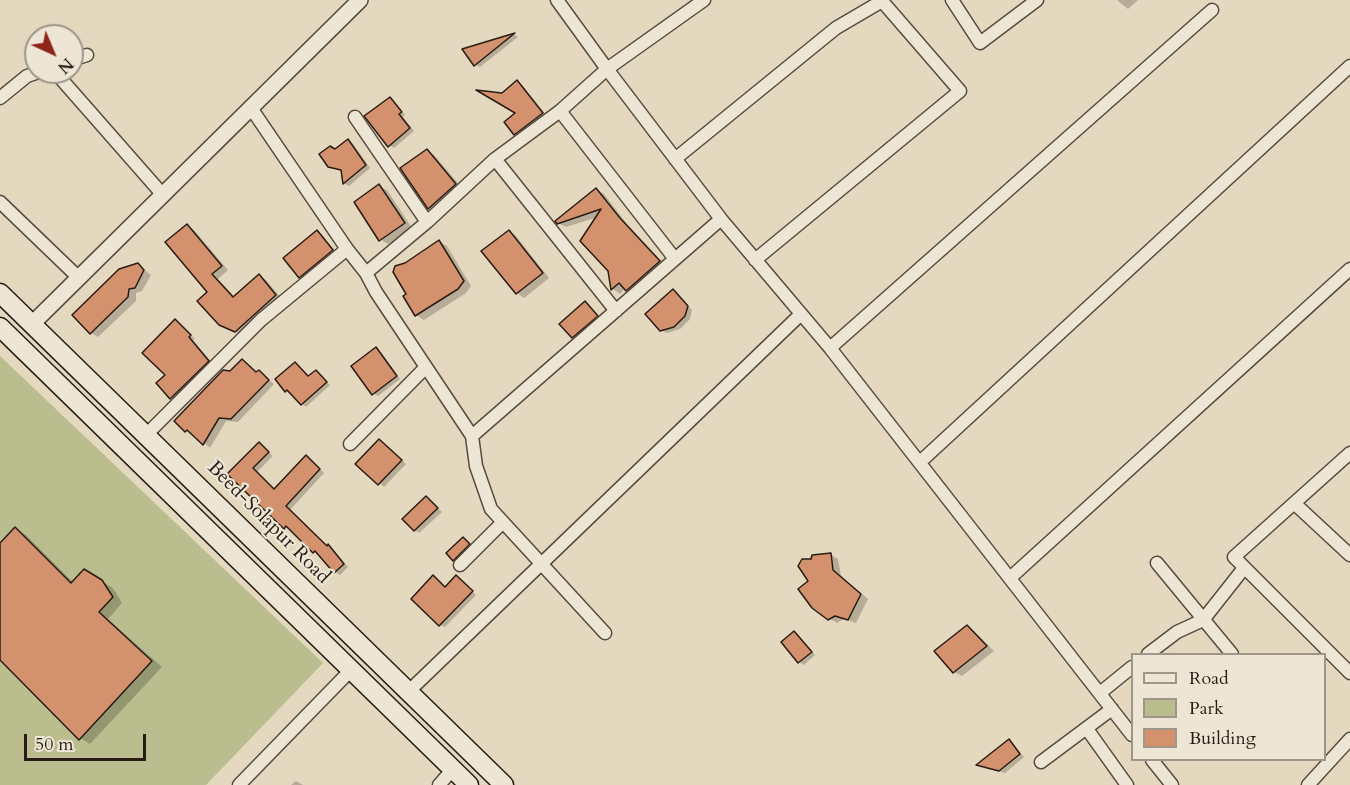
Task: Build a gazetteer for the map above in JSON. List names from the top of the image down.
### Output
{
  "streets": {
    "main road": ["Beed-Solapur Road"]
  },
  "legend": ["Road", "Park", "Building"],
  "scale_bar": "50 m",
  "north": "bottom right"
}
